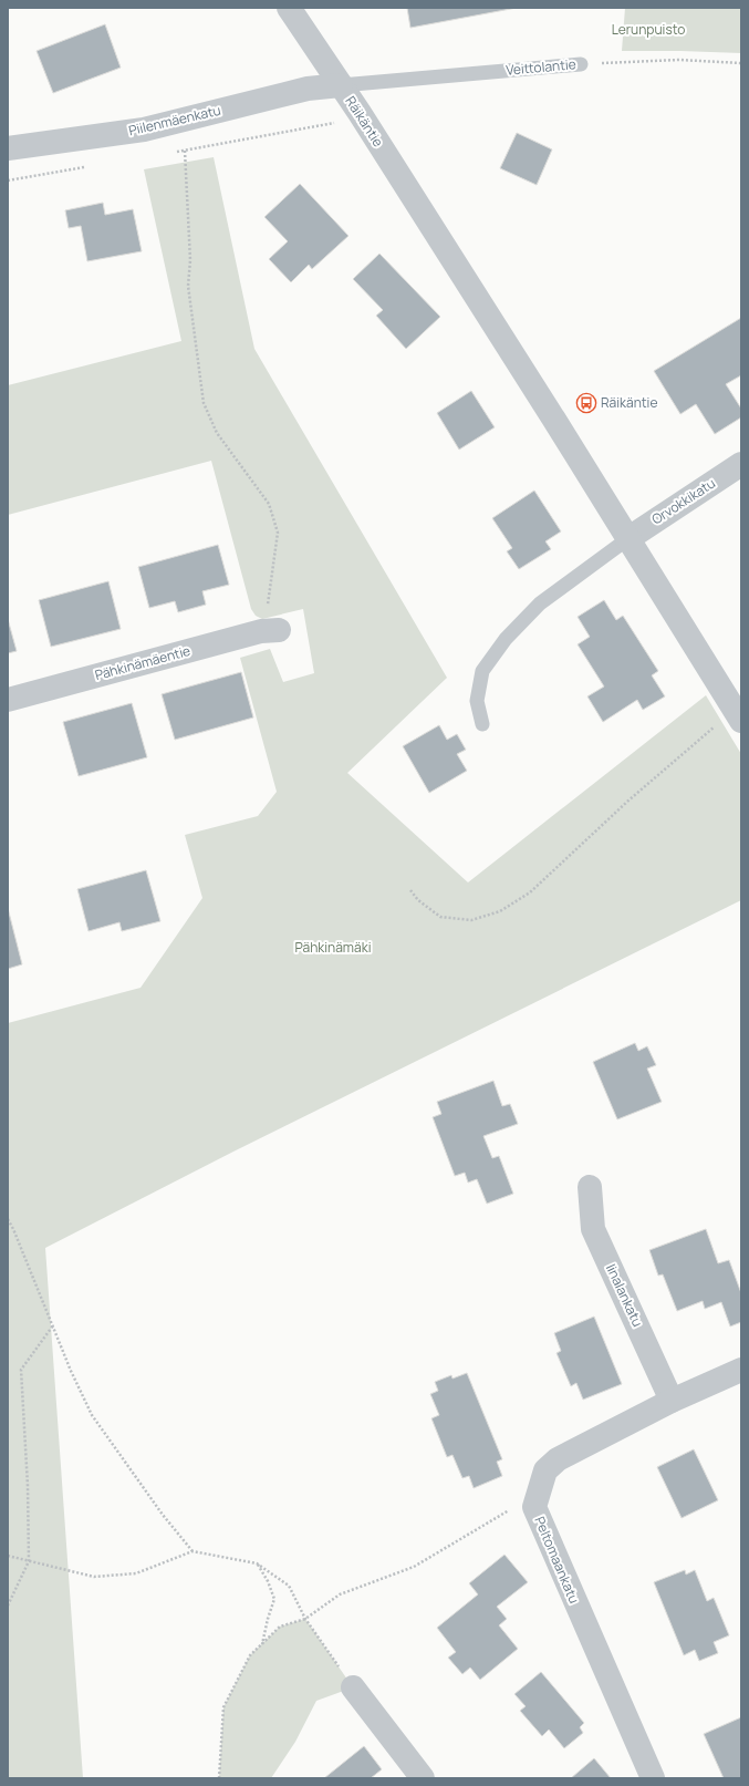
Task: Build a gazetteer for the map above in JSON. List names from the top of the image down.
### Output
{
  "streets": {
    "street": [
      "Piilenmäenkatu",
      "Räikäntie",
      "Orvokkikatu",
      "Pähkinämäentie",
      "Iinalankatu",
      "Peltomaankatu"
    ],
    "lane": ["Veittolantie"]
  },
  "crossings": [
    ["Veittolantie", "Piilenmäenkatu"],
    ["Veittolantie", "Räikäntie"],
    ["Piilenmäenkatu", "Räikäntie"],
    ["Räikäntie", "Orvokkikatu"],
    ["Iinalankatu", "Peltomaankatu"]
  ],
  "parks": ["Lerunpuisto", "Pähkinämäki"],
  "places": {
    "bus stop": ["Räikäntie"]
  }
}
